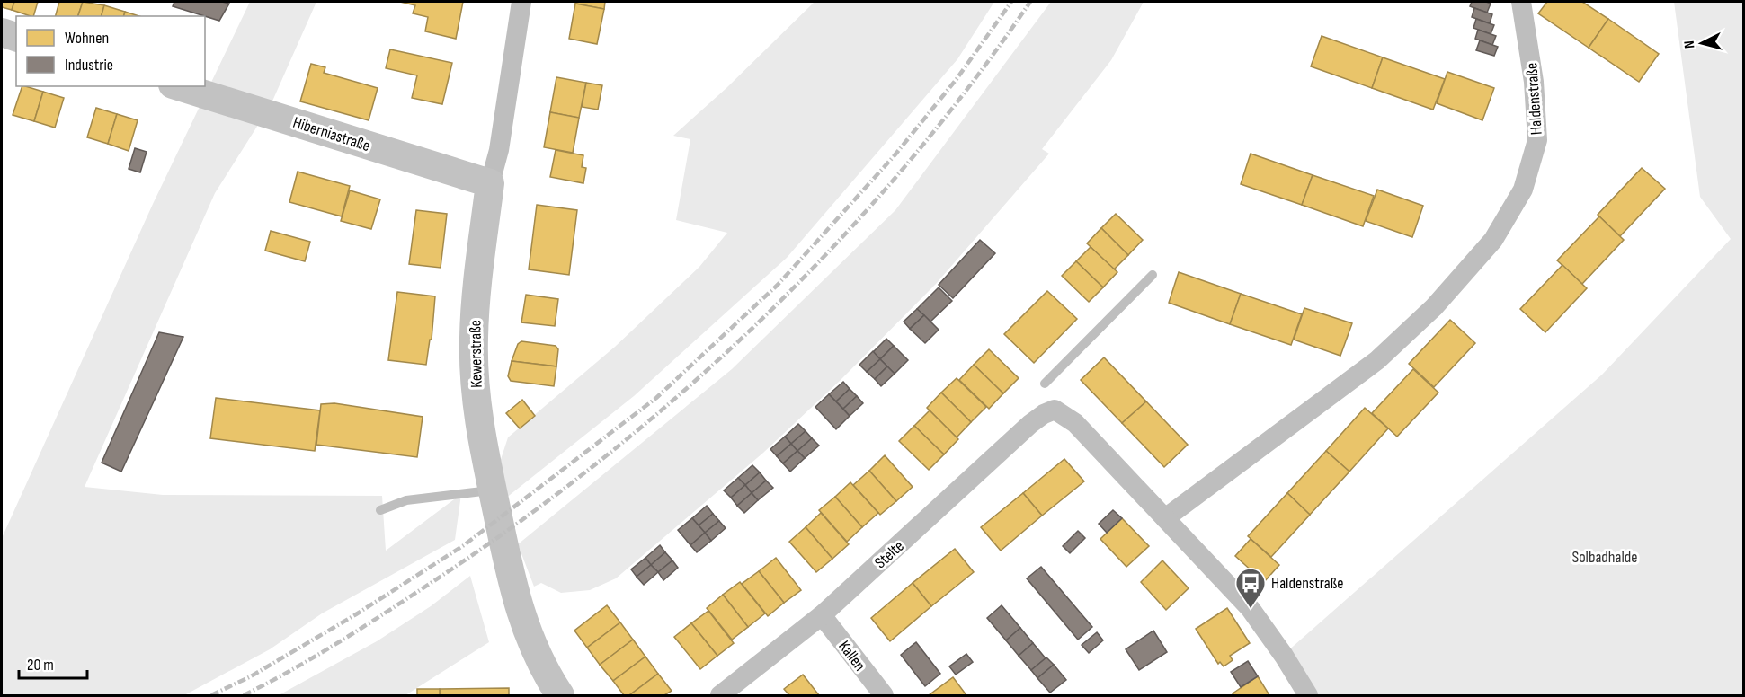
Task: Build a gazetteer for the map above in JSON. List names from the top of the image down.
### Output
{
  "streets": {
    "street": [
      "Haldenstraße",
      "Hiberniastraße",
      "Kewerstraße",
      "Stelte",
      "Kallen"
    ]
  },
  "crossings": [
    ["Haldenstraße", "Stelte"],
    ["Hiberniastraße", "Kewerstraße"],
    ["Stelte", "Kallen"]
  ],
  "parks": ["Solbadhalde"],
  "places": {
    "bus stop": ["Haldenstraße"]
  },
  "legend": ["Wohnen", "Industrie"],
  "scale_bar": "20 m",
  "north": "left"
}
